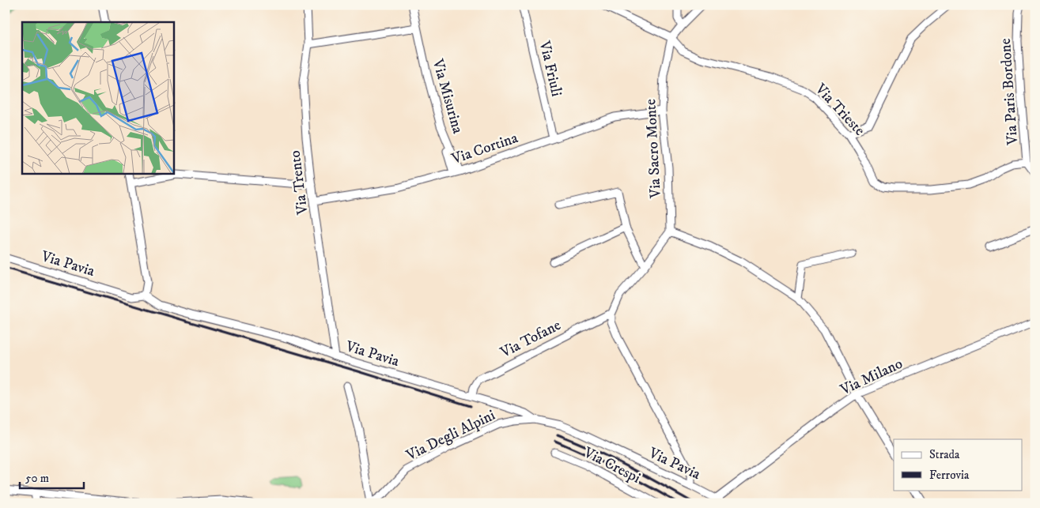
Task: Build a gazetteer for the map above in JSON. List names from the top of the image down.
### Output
{
  "streets": {
    "street": [
      "Via Friuli",
      "Via Paris Bordone",
      "Via Misurina",
      "Via Trieste",
      "Via Cortina",
      "Via Sacro Monte",
      "Via Trento",
      "Via Pavia",
      "Via Tofane",
      "Via Milano",
      "Via Degli Alpini",
      "Via Crespi"
    ]
  },
  "crossings": [
    ["Via Friuli", "Via Cortina"],
    ["Via Paris Bordone", "Via Trieste"],
    ["Via Misurina", "Via Cortina"],
    ["Via Trieste", "Via Sacro Monte"],
    ["Via Cortina", "Via Sacro Monte"],
    ["Via Cortina", "Via Trento"],
    ["Via Trento", "Via Pavia"],
    ["Via Pavia", "Via Tofane"],
    ["Via Pavia", "Via Milano"],
    ["Via Pavia", "Via Degli Alpini"]
  ],
  "legend": ["Strada", "Ferrovia"],
  "scale_bar": "50 m"
}
